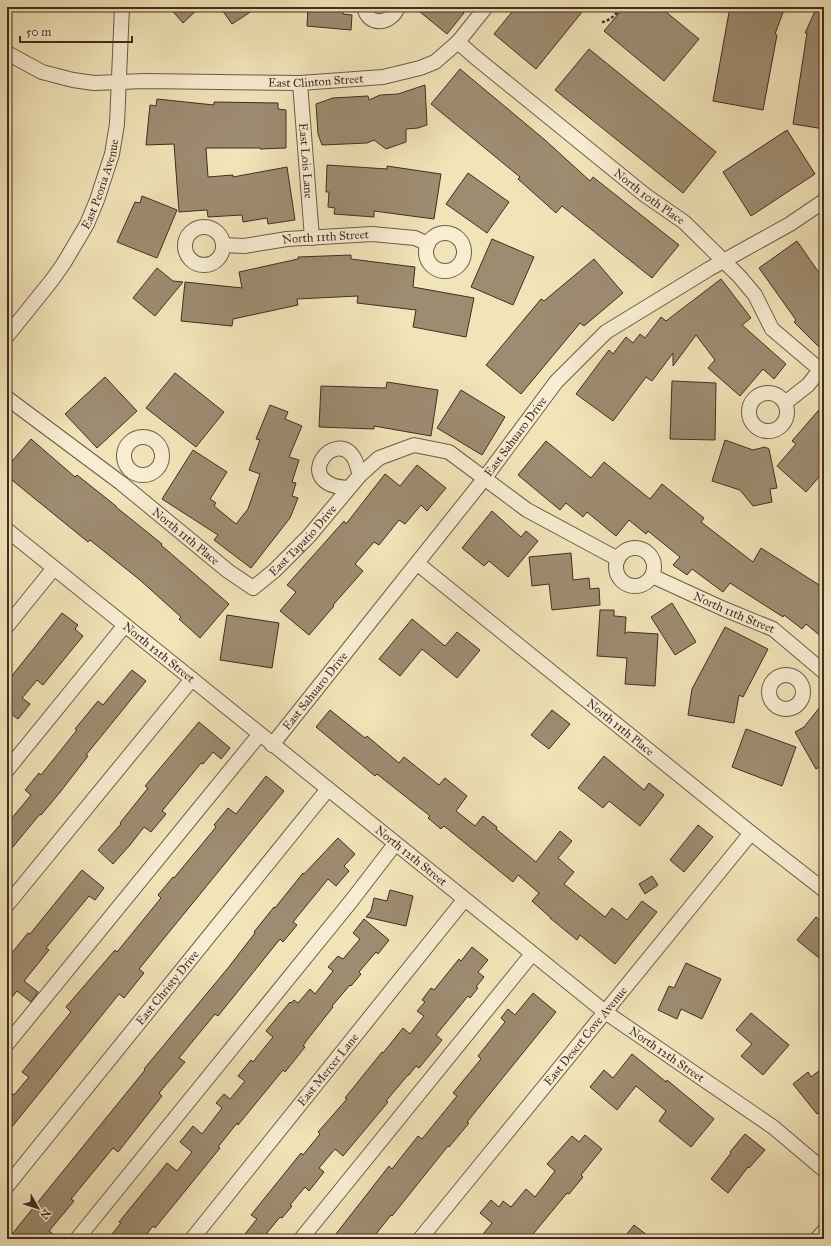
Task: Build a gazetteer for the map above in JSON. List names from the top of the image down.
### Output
{
  "streets": {
    "street": [
      "East Clinton Street",
      "East Lois Lane",
      "East Peoria Avenue",
      "North 10th Place",
      "North 11th Street",
      "East Sahuaro Drive",
      "North 11th Place",
      "East Tapatio Drive",
      "North 12th Street",
      "East Christy Drive",
      "East Desert Cove Avenue",
      "East Mercer Lane"
    ]
  },
  "crossings": [
    ["East Clinton Street", "East Lois Lane"],
    ["East Clinton Street", "East Peoria Avenue"],
    ["East Clinton Street", "North 10th Place"],
    ["East Lois Lane", "North 11th Street"],
    ["North 10th Place", "East Sahuaro Drive"],
    ["East Sahuaro Drive", "North 11th Place"],
    ["East Sahuaro Drive", "East Tapatio Drive"],
    ["East Sahuaro Drive", "North 12th Street"],
    ["North 11th Place", "East Tapatio Drive"],
    ["North 11th Place", "East Desert Cove Avenue"],
    ["North 12th Street", "East Christy Drive"],
    ["North 12th Street", "East Desert Cove Avenue"],
    ["North 12th Street", "East Mercer Lane"]
  ],
  "scale_bar": "50 m",
  "north": "bottom right"
}
